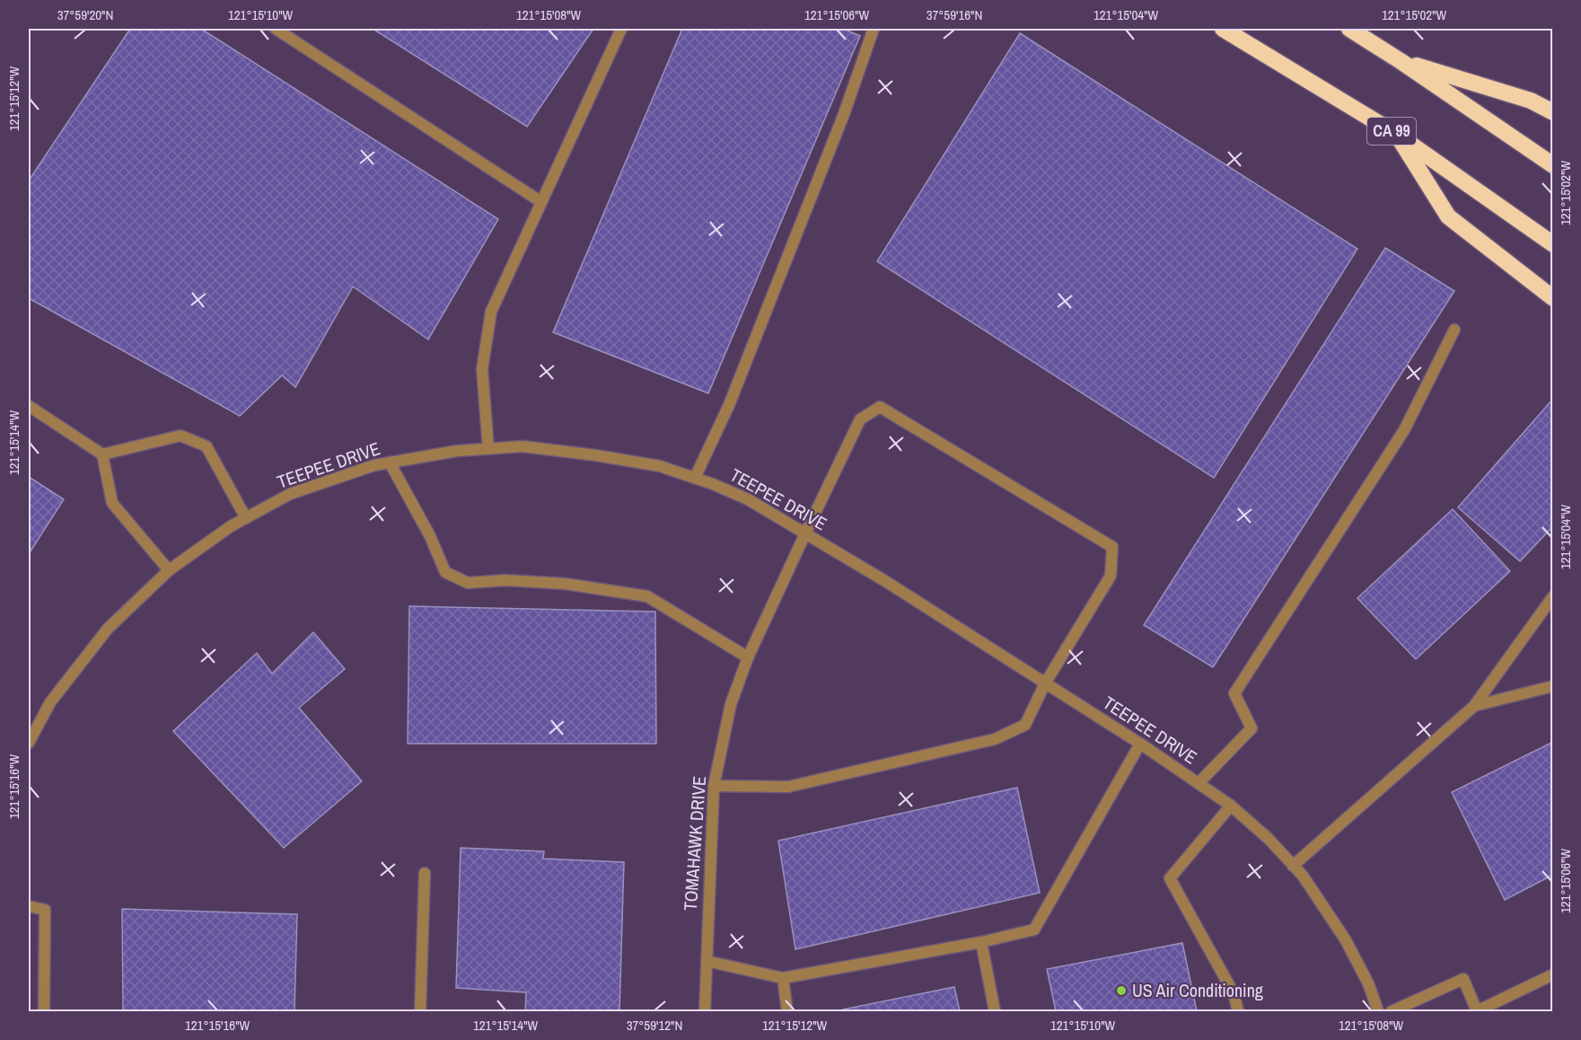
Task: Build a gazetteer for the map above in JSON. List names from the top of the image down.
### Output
{
  "streets": {
    "highway": ["CA 99"],
    "street": ["TEEPEE DRIVE", "TOMAHAWK DRIVE"]
  },
  "crossings": [
    ["TEEPEE DRIVE", "TOMAHAWK DRIVE"]
  ],
  "places": ["US Air Conditioning"],
  "coordinates": [
    "37°59'20\"N",
    "121°15'10\"W",
    "121°15'08\"W",
    "121°15'06\"W",
    "37°59'16\"N",
    "121°15'04\"W",
    "121°15'02\"W",
    "121°15'12\"W",
    "121°15'14\"W",
    "121°15'16\"W",
    "37°59'12\"N"
  ]
}
